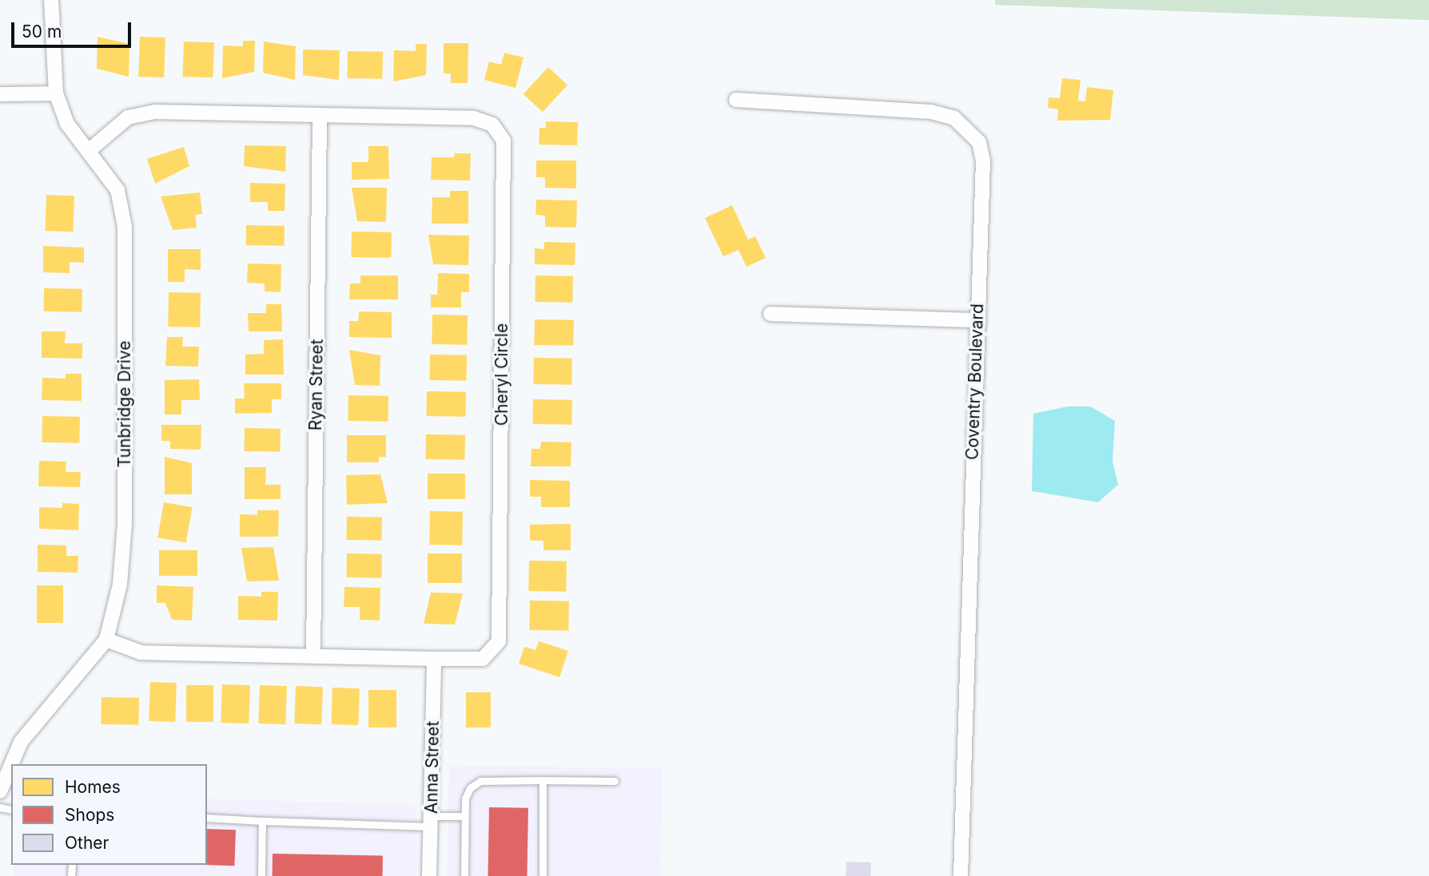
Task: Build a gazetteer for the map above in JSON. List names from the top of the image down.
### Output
{
  "streets": {
    "street": [
      "Cheryl Circle",
      "Coventry Boulevard",
      "Ryan Street",
      "Tunbridge Drive",
      "Anna Street"
    ]
  },
  "crossings": [
    ["Cheryl Circle", "Ryan Street"],
    ["Cheryl Circle", "Tunbridge Drive"],
    ["Cheryl Circle", "Anna Street"]
  ],
  "legend": ["Homes", "Shops", "Other"],
  "scale_bar": "50 m"
}
